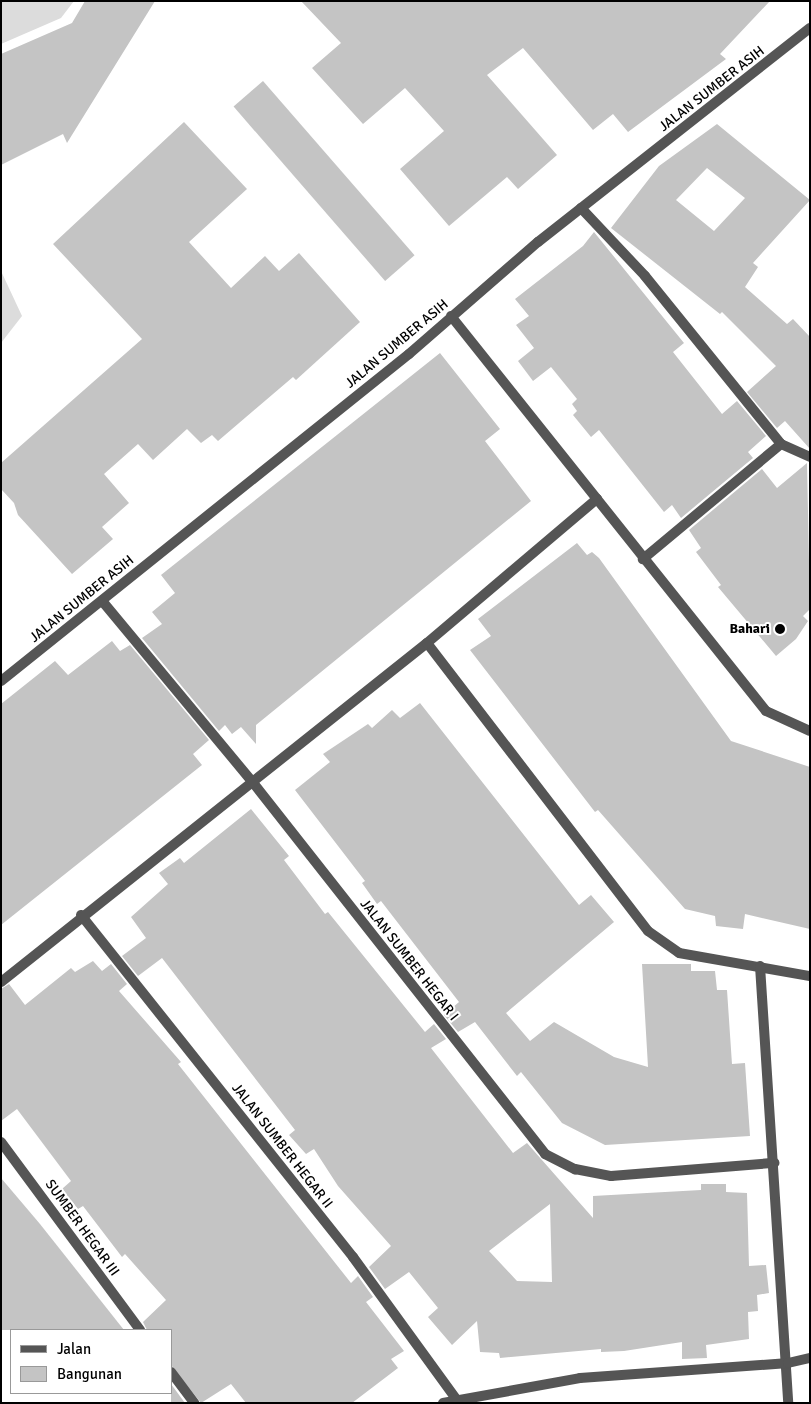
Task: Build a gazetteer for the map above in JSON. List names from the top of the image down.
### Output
{
  "streets": {
    "street": [
      "JALAN SUMBER ASIH",
      "JALAN SUMBER HEGAR I",
      "JALAN SUMBER HEGAR II",
      "SUMBER HEGAR III"
    ]
  },
  "crossings": [
    ["JALAN SUMBER ASIH", "JALAN SUMBER HEGAR I"]
  ],
  "places": ["Bahari"],
  "legend": ["Jalan", "Bangunan"]
}
